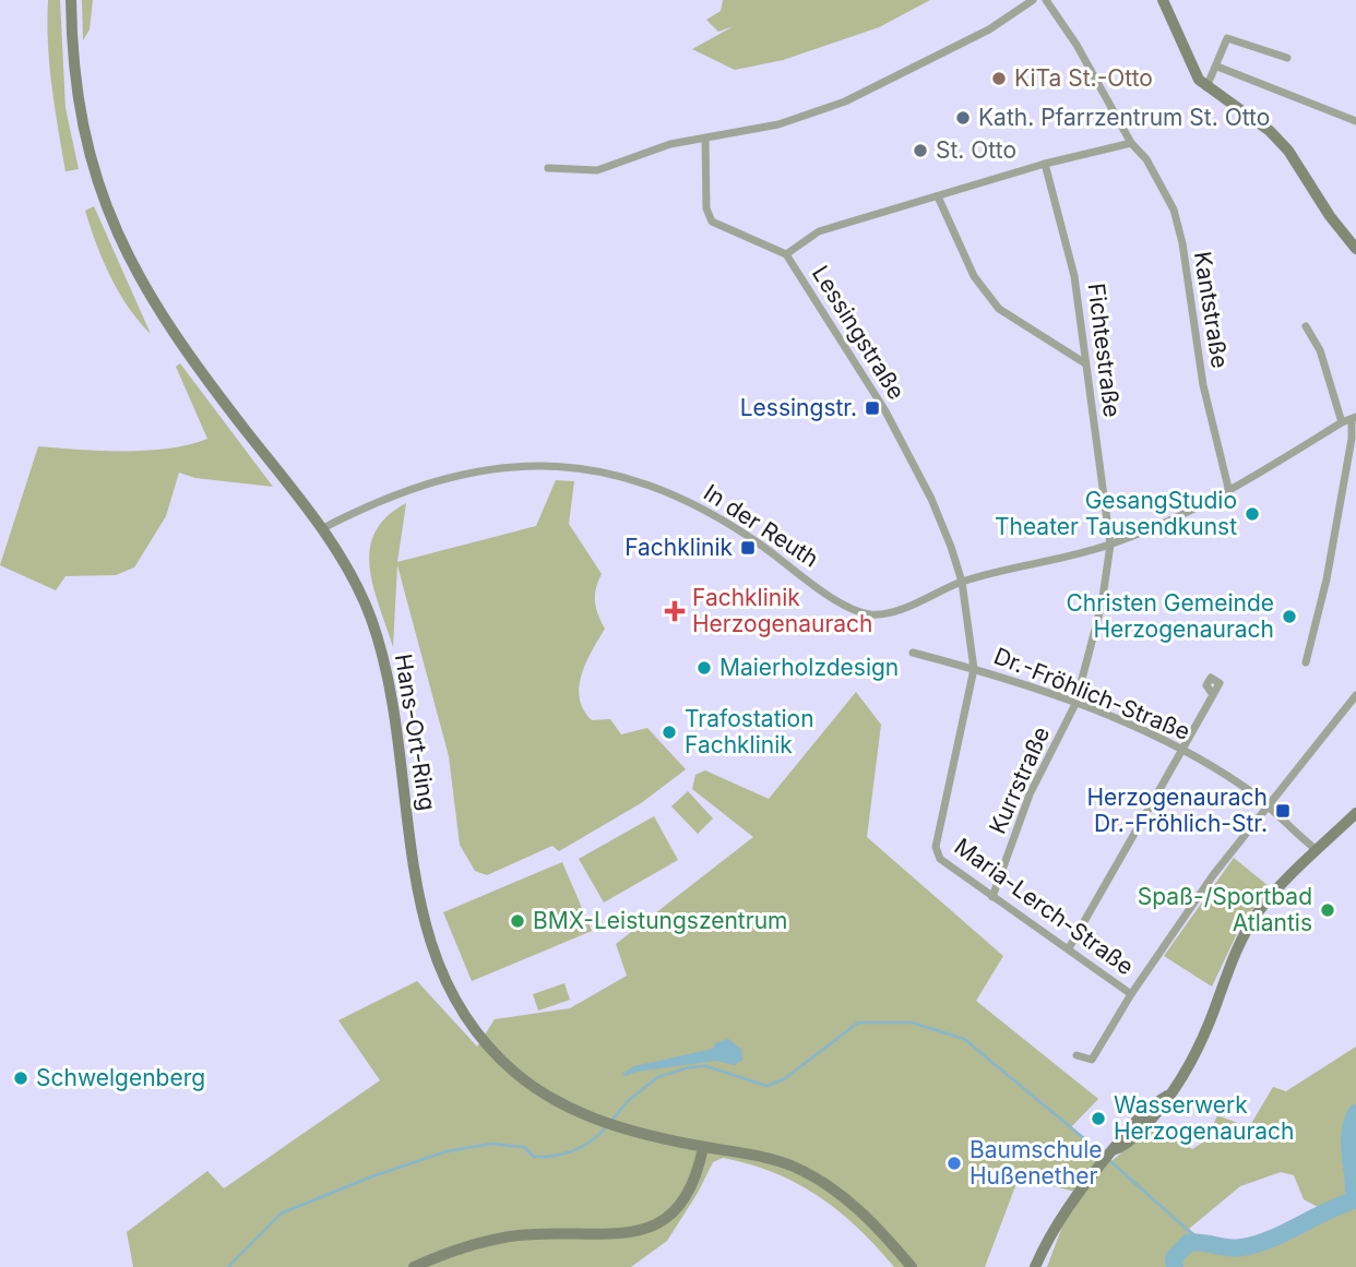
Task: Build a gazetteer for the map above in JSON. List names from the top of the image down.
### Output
{
  "streets": {
    "main road": ["Hans-Ort-Ring"],
    "street": [
      "Kantstraße",
      "Lessingstraße",
      "Fichtestraße",
      "In der Reuth",
      "Dr.-Fröhlich-Straße",
      "Kurrstraße",
      "Maria-Lerch-Straße"
    ]
  },
  "crossings": [
    ["Lessingstraße", "In der Reuth"],
    ["Lessingstraße", "Dr.-Fröhlich-Straße"],
    ["Lessingstraße", "Maria-Lerch-Straße"],
    ["Fichtestraße", "Kurrstraße"],
    ["In der Reuth", "Hans-Ort-Ring"],
    ["Dr.-Fröhlich-Straße", "Kurrstraße"],
    ["Kurrstraße", "Maria-Lerch-Straße"]
  ],
  "places": {
    "other": [
      "KiTa St.-Otto",
      "Kath. Pfarrzentrum St. Otto",
      "St. Otto",
      "GesangStudio Theater Tausendkunst",
      "Christen Gemeinde Herzogenaurach",
      "Maierholzdesign",
      "Trafostation Fachklinik",
      "Spaß-/Sportbad Atlantis",
      "BMX-Leistungszentrum",
      "Schwelgenberg",
      "Wasserwerk Herzogenaurach",
      "Baumschule Hußenether"
    ],
    "transit": ["Lessingstr.", "Fachklinik", "Herzogenaurach Dr.-Fröhlich-Str."],
    "health": ["Fachklinik Herzogenaurach"]
  }
}
